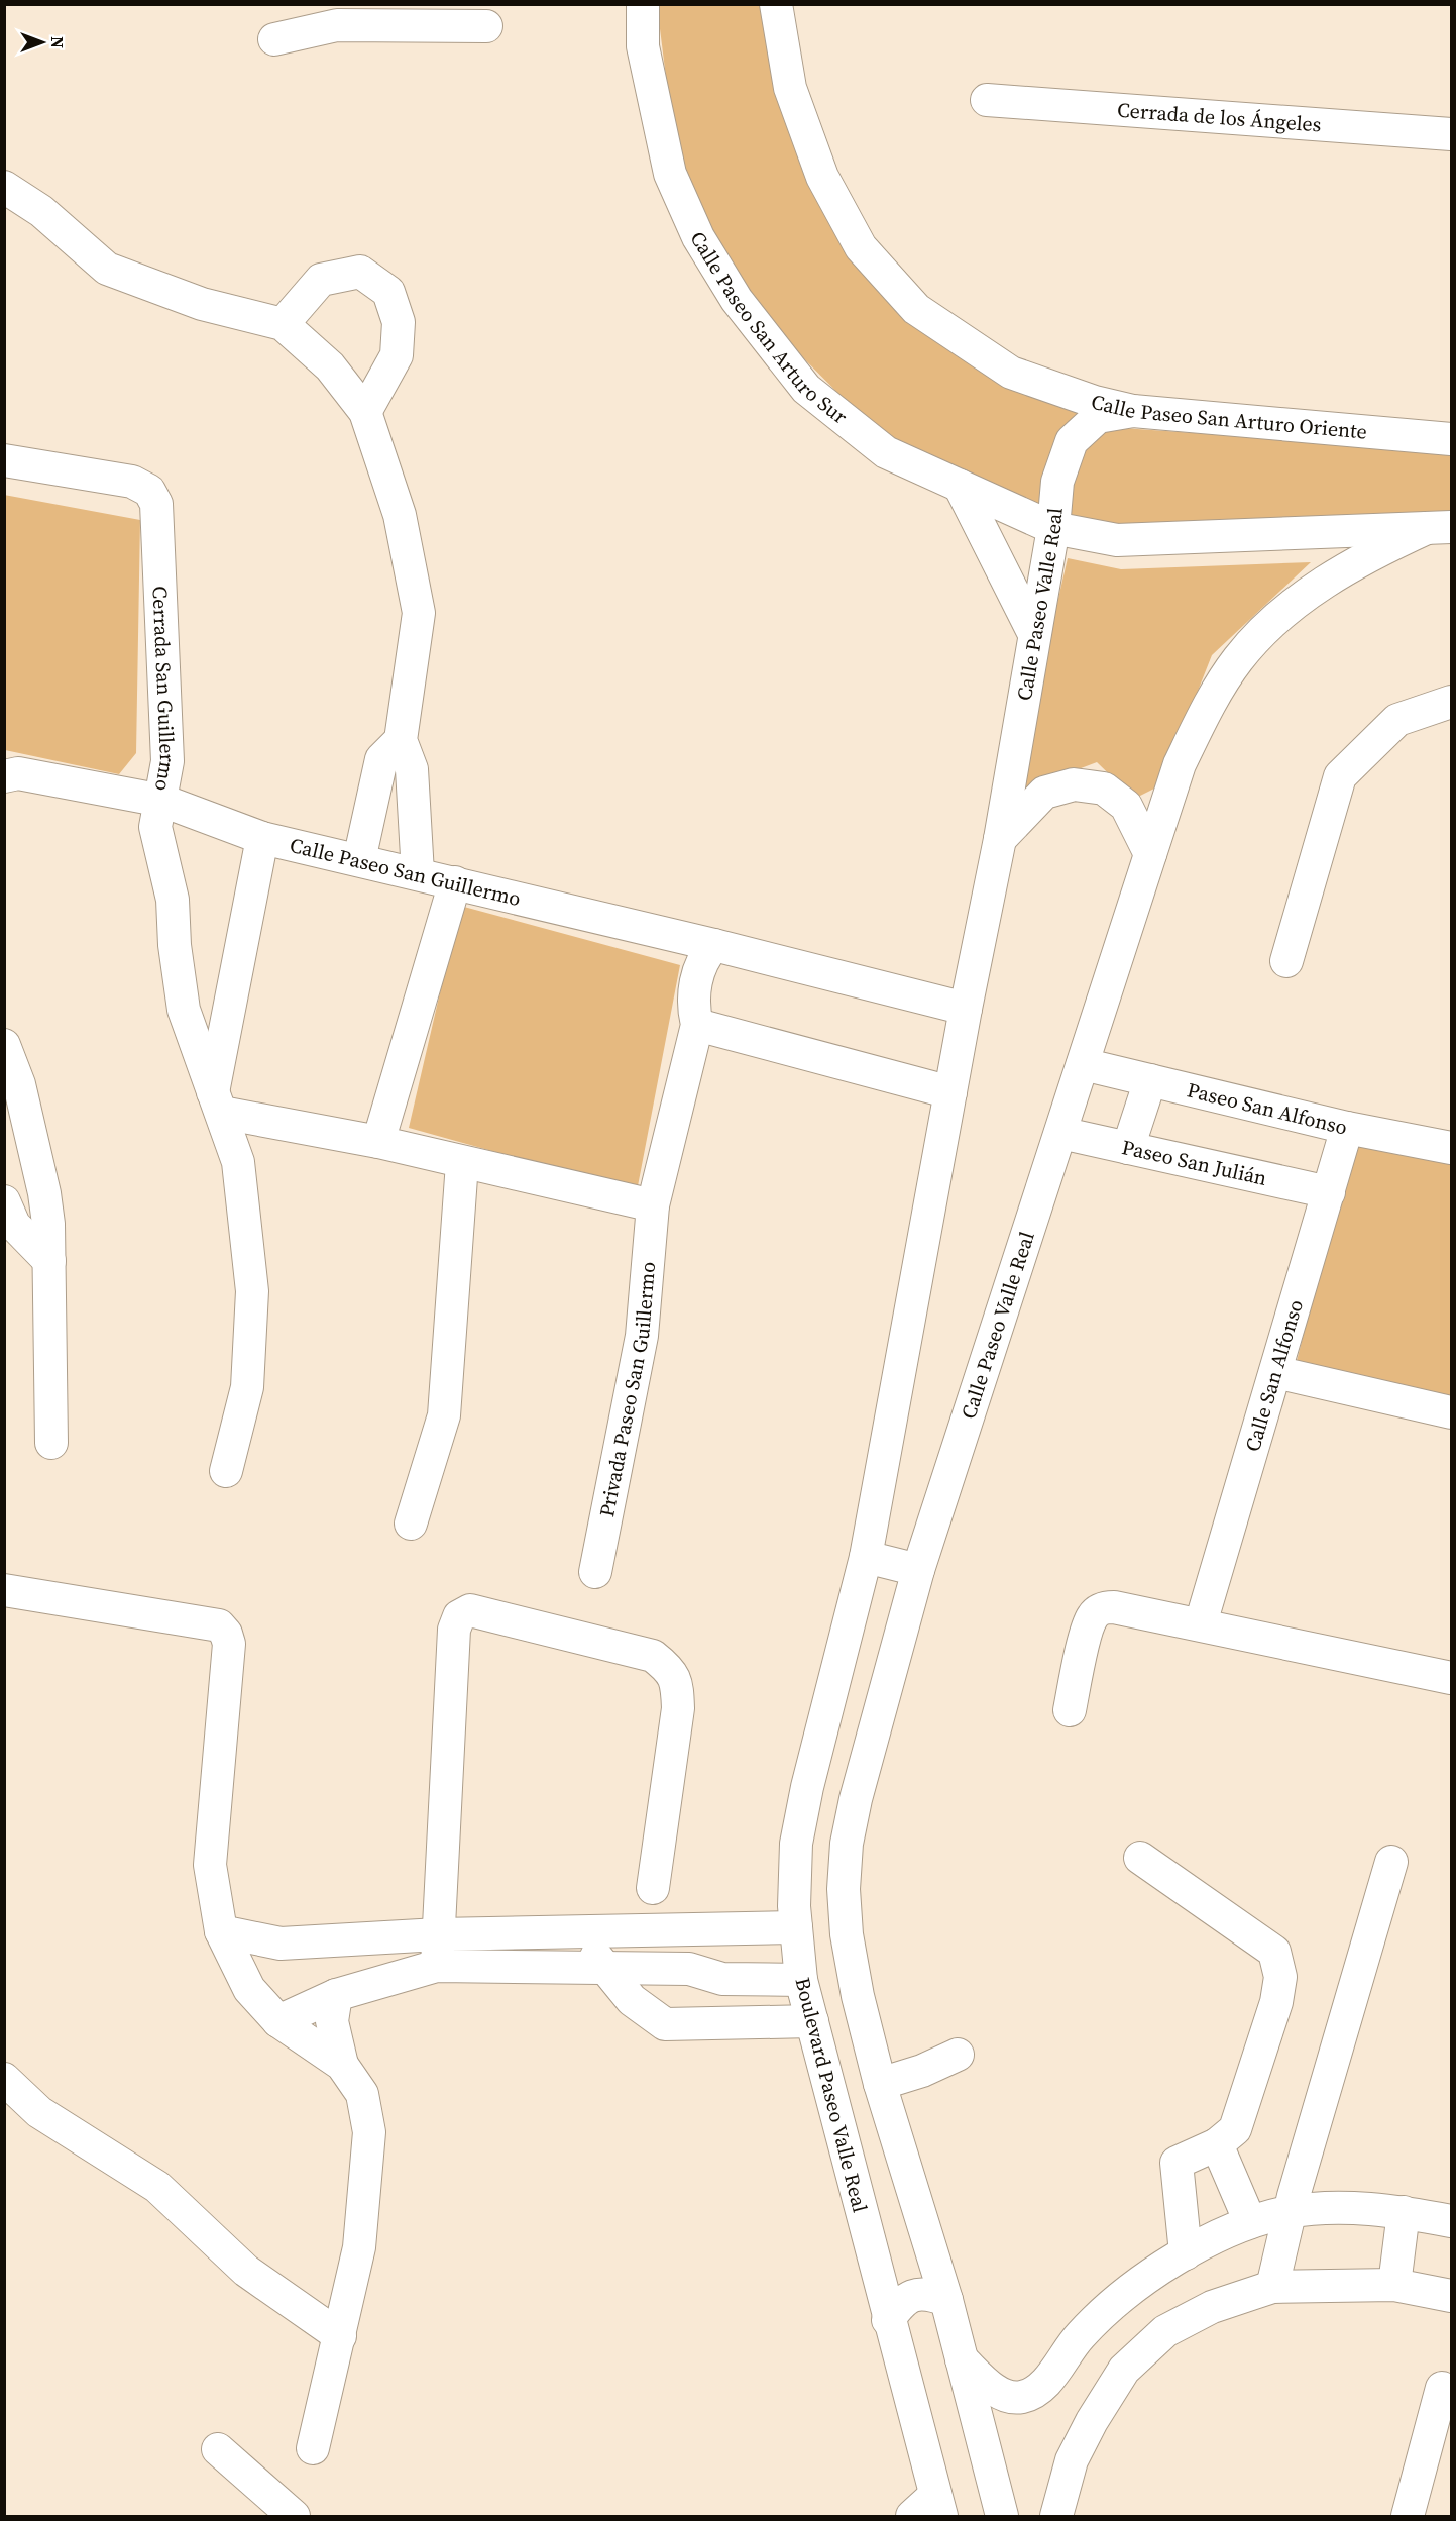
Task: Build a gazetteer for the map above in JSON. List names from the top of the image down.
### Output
{
  "streets": {
    "street": [
      "Cerrada de los Ángeles",
      "Calle Paseo San Arturo Sur",
      "Calle Paseo San Arturo Oriente",
      "Calle Paseo Valle Real",
      "Cerrada San Guillermo",
      "Calle Paseo San Guillermo",
      "Paseo San Alfonso",
      "Paseo San Julián",
      "Calle San Alfonso",
      "Privada Paseo San Guillermo",
      "Boulevard Paseo Valle Real"
    ]
  },
  "crossings": [
    ["Calle Paseo San Arturo Sur", "Calle Paseo Valle Real"],
    ["Calle Paseo San Arturo Oriente", "Calle Paseo Valle Real"],
    ["Calle Paseo Valle Real", "Calle Paseo San Guillermo"],
    ["Calle Paseo Valle Real", "Paseo San Alfonso"],
    ["Calle Paseo Valle Real", "Paseo San Julián"],
    ["Calle Paseo Valle Real", "Boulevard Paseo Valle Real"],
    ["Cerrada San Guillermo", "Calle Paseo San Guillermo"],
    ["Paseo San Alfonso", "Calle San Alfonso"],
    ["Paseo San Julián", "Calle San Alfonso"]
  ],
  "north": "right"
}
